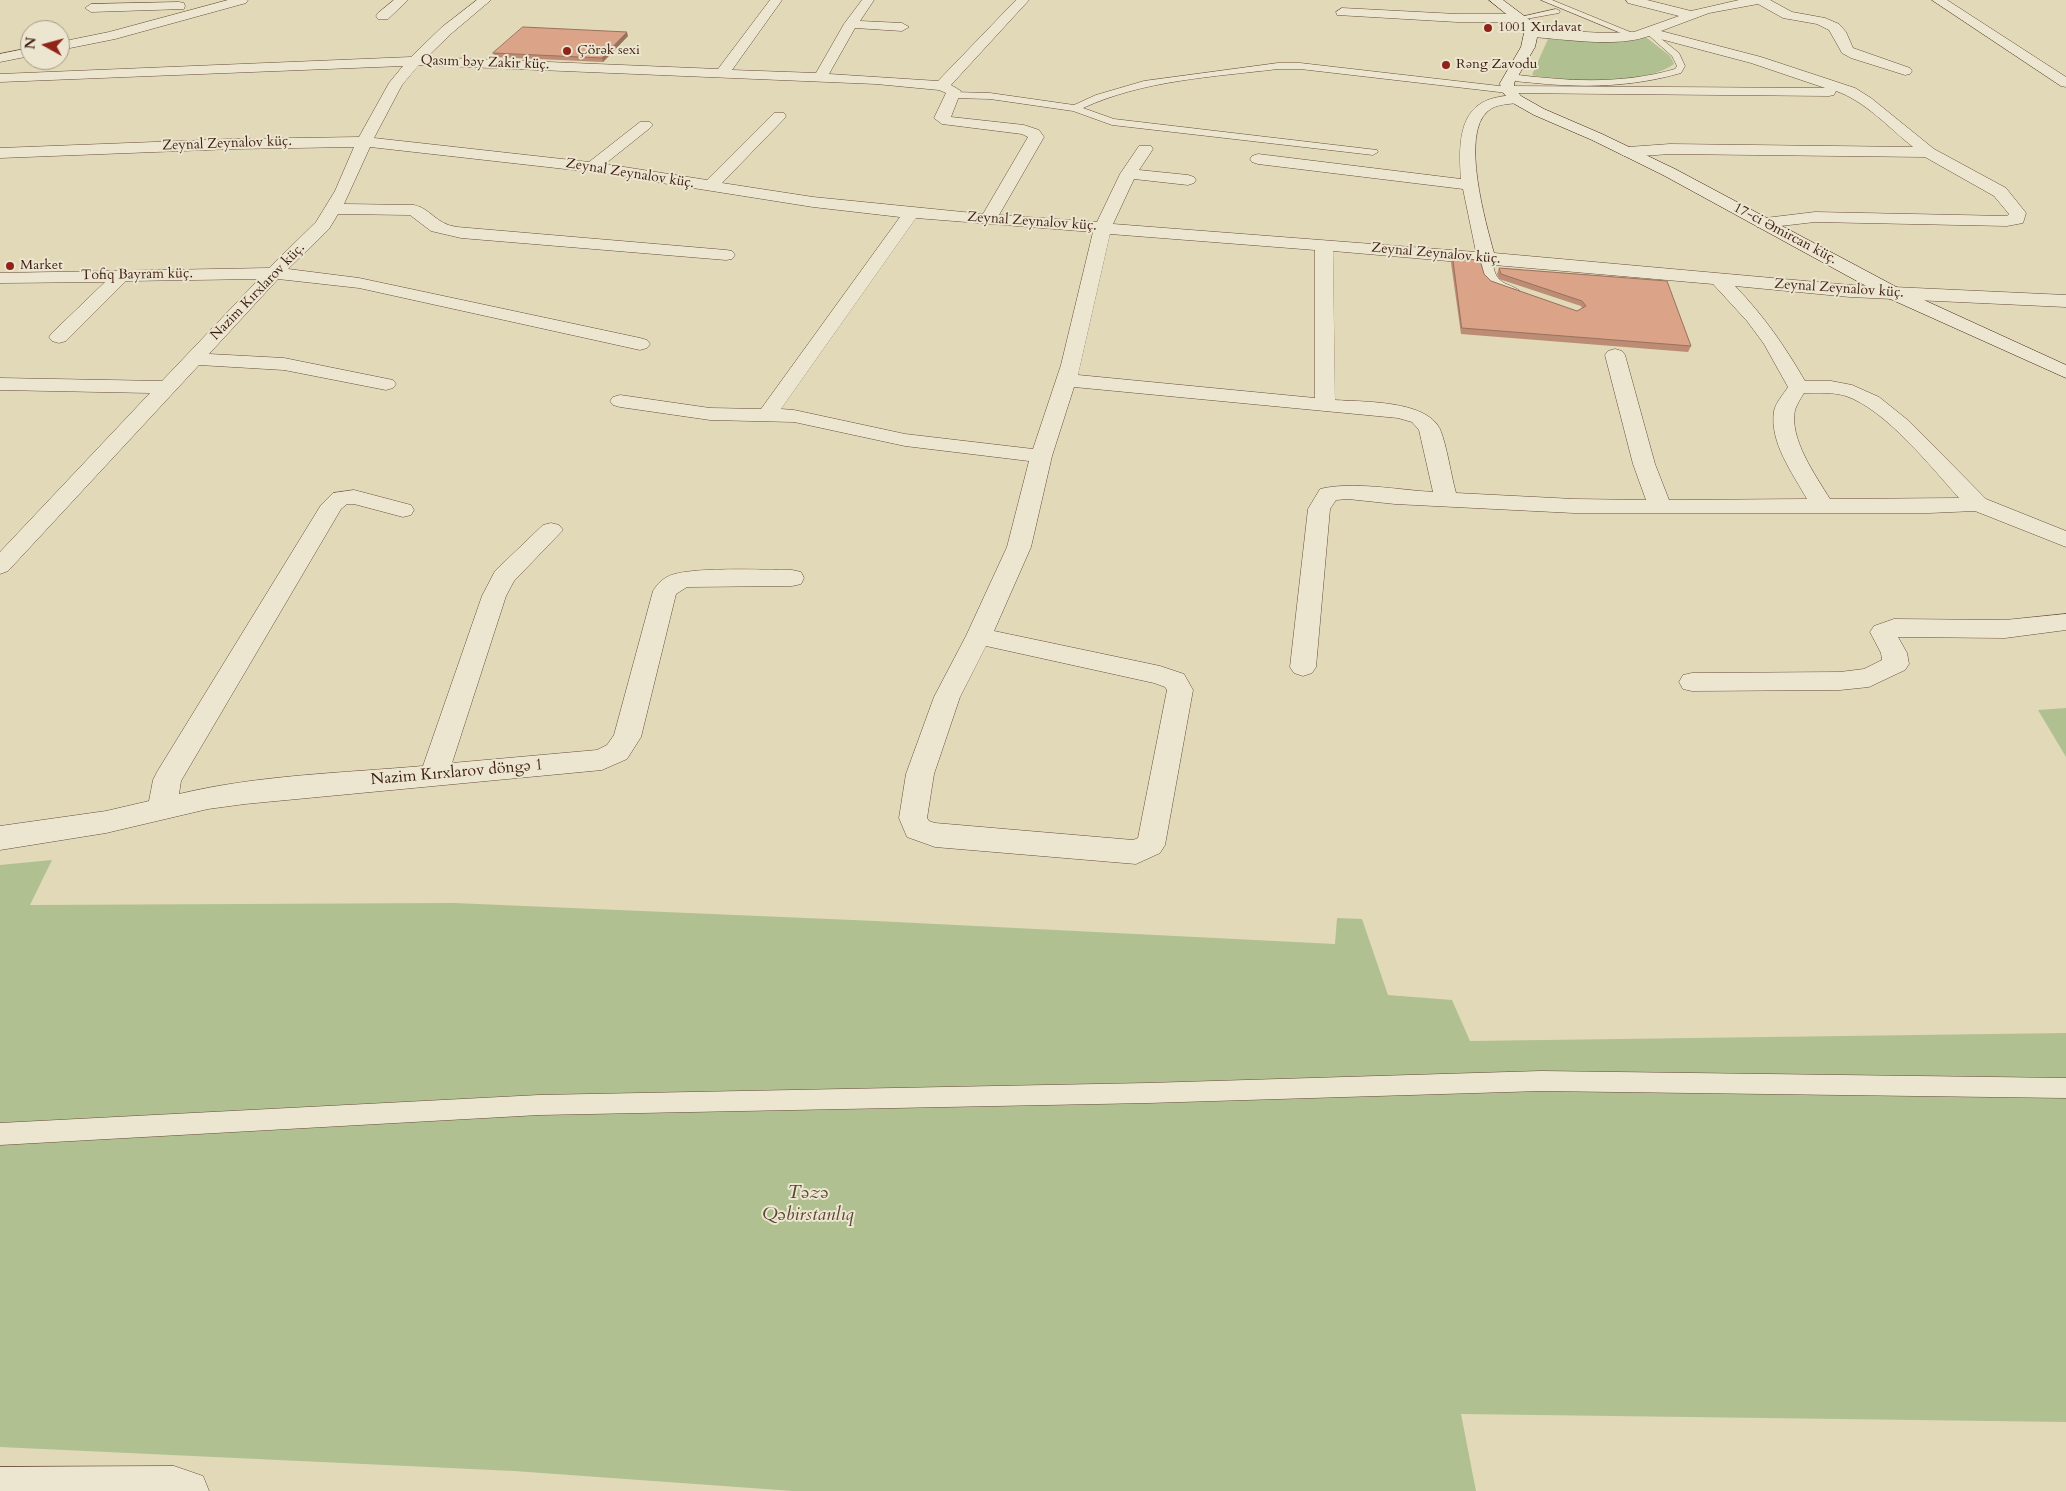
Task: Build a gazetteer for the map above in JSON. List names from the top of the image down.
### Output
{
  "streets": {
    "street": [
      "Qasım bəy Zakir küç.",
      "Zeynal Zeynalov küç.",
      "17-ci Əmircan küç.",
      "Tofiq Bayram küç.",
      "Nazim Kırxlarov küç.",
      "Nazim Kırxlarov döngə 1"
    ]
  },
  "crossings": [
    ["Qasım bəy Zakir küç.", "Nazim Kırxlarov küç."],
    ["Zeynal Zeynalov küç.", "17-ci Əmircan küç."],
    ["Zeynal Zeynalov küç.", "Nazim Kırxlarov küç."],
    ["Tofiq Bayram küç.", "Nazim Kırxlarov küç."]
  ],
  "parks": ["Təzə Qəbirstanlıq"],
  "places": [
    "1001 Xırdavat",
    "Çörək sexi",
    "Rəng Zavodu",
    "Market"
  ],
  "north": "left"
}
